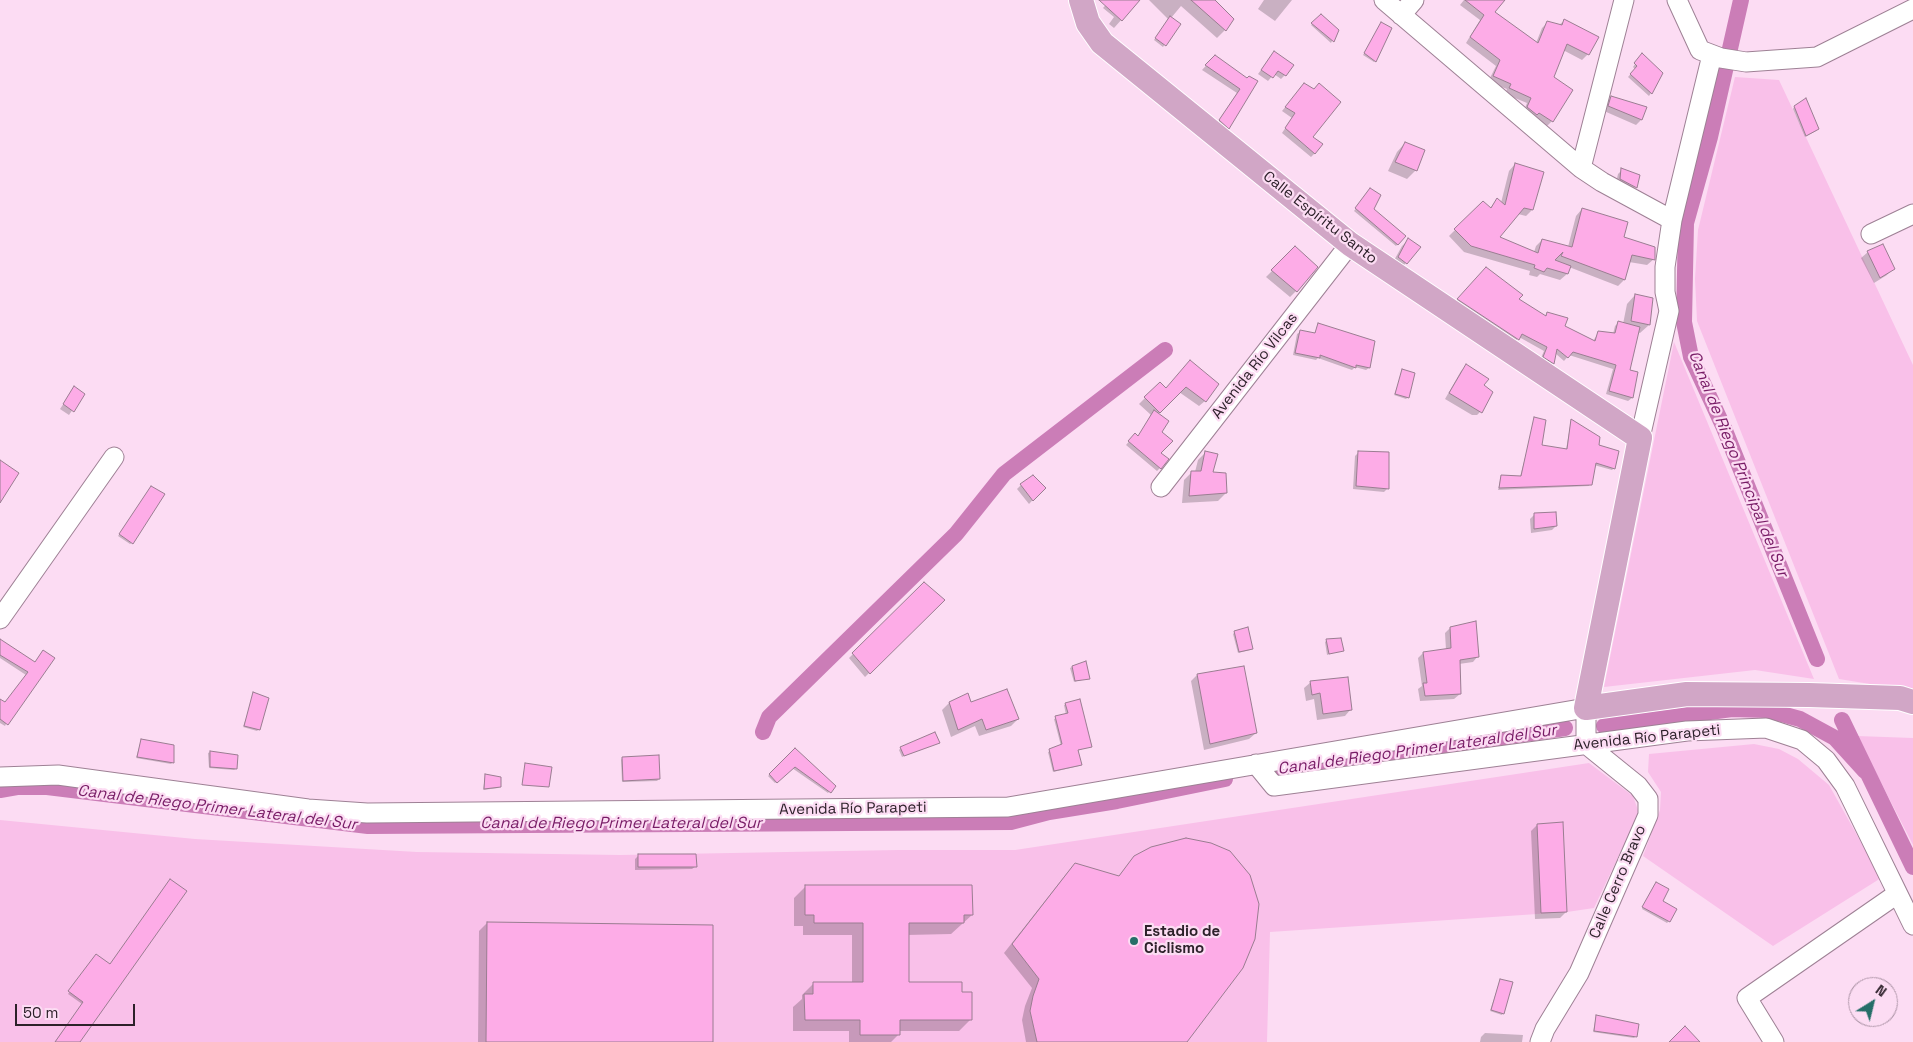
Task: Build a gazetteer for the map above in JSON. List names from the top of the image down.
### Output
{
  "streets": {
    "main road": ["Calle Espíritu Santo", "Avenida Río Parapeti"],
    "street": ["Avenida Río Vilcas", "Calle Cerro Bravo"]
  },
  "crossings": [
    ["Calle Espíritu Santo", "Avenida Río Vilcas"],
    ["Avenida Río Parapeti", "Calle Cerro Bravo"]
  ],
  "water": ["Canal de Riego Principal del Sur", "Canal de Riego Primer Lateral del Sur"],
  "places": ["Estadio de Ciclismo"],
  "scale_bar": "50 m",
  "north": "top right"
}
